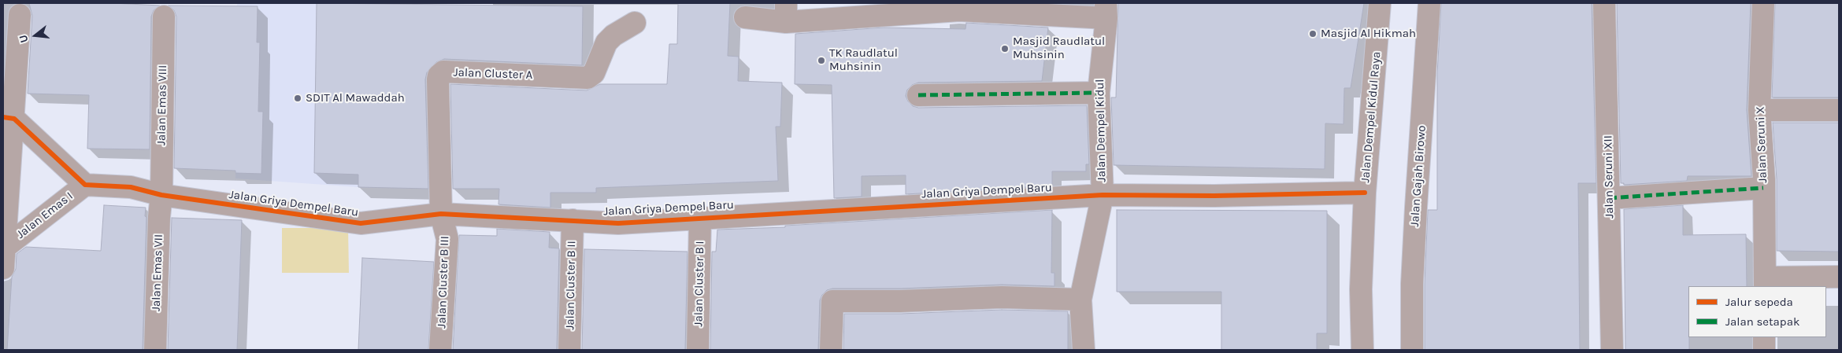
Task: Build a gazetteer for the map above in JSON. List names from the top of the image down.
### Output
{
  "streets": {
    "street": [
      "Jalan Cluster A",
      "Jalan Emas VIII",
      "Jalan Dempel Kidul Raya",
      "Jalan Dempel Kidul",
      "Jalan Seruni X",
      "Jalan Gajah Birowo",
      "Jalan Seruni XII",
      "Jalan Griya Dempel Baru",
      "Jalan Emas I",
      "Jalan Emas VII",
      "Jalan Cluster B III",
      "Jalan Cluster B I",
      "Jalan Cluster B II"
    ]
  },
  "crossings": [
    ["Jalan Cluster A", "Jalan Griya Dempel Baru"],
    ["Jalan Cluster A", "Jalan Cluster B III"],
    ["Jalan Emas VIII", "Jalan Griya Dempel Baru"],
    ["Jalan Emas VIII", "Jalan Emas VII"],
    ["Jalan Dempel Kidul Raya", "Jalan Griya Dempel Baru"],
    ["Jalan Dempel Kidul", "Jalan Griya Dempel Baru"],
    ["Jalan Griya Dempel Baru", "Jalan Emas I"],
    ["Jalan Griya Dempel Baru", "Jalan Emas VII"],
    ["Jalan Griya Dempel Baru", "Jalan Cluster B III"],
    ["Jalan Griya Dempel Baru", "Jalan Cluster B I"],
    ["Jalan Griya Dempel Baru", "Jalan Cluster B II"]
  ],
  "places": [
    "Masjid Al Hikmah",
    "Masjid Raudlatul Muhsinin",
    "TK Raudlatul Muhsinin",
    "SDIT Al Mawaddah"
  ],
  "legend": ["Jalur sepeda", "Jalan setapak"],
  "north": "left"
}
